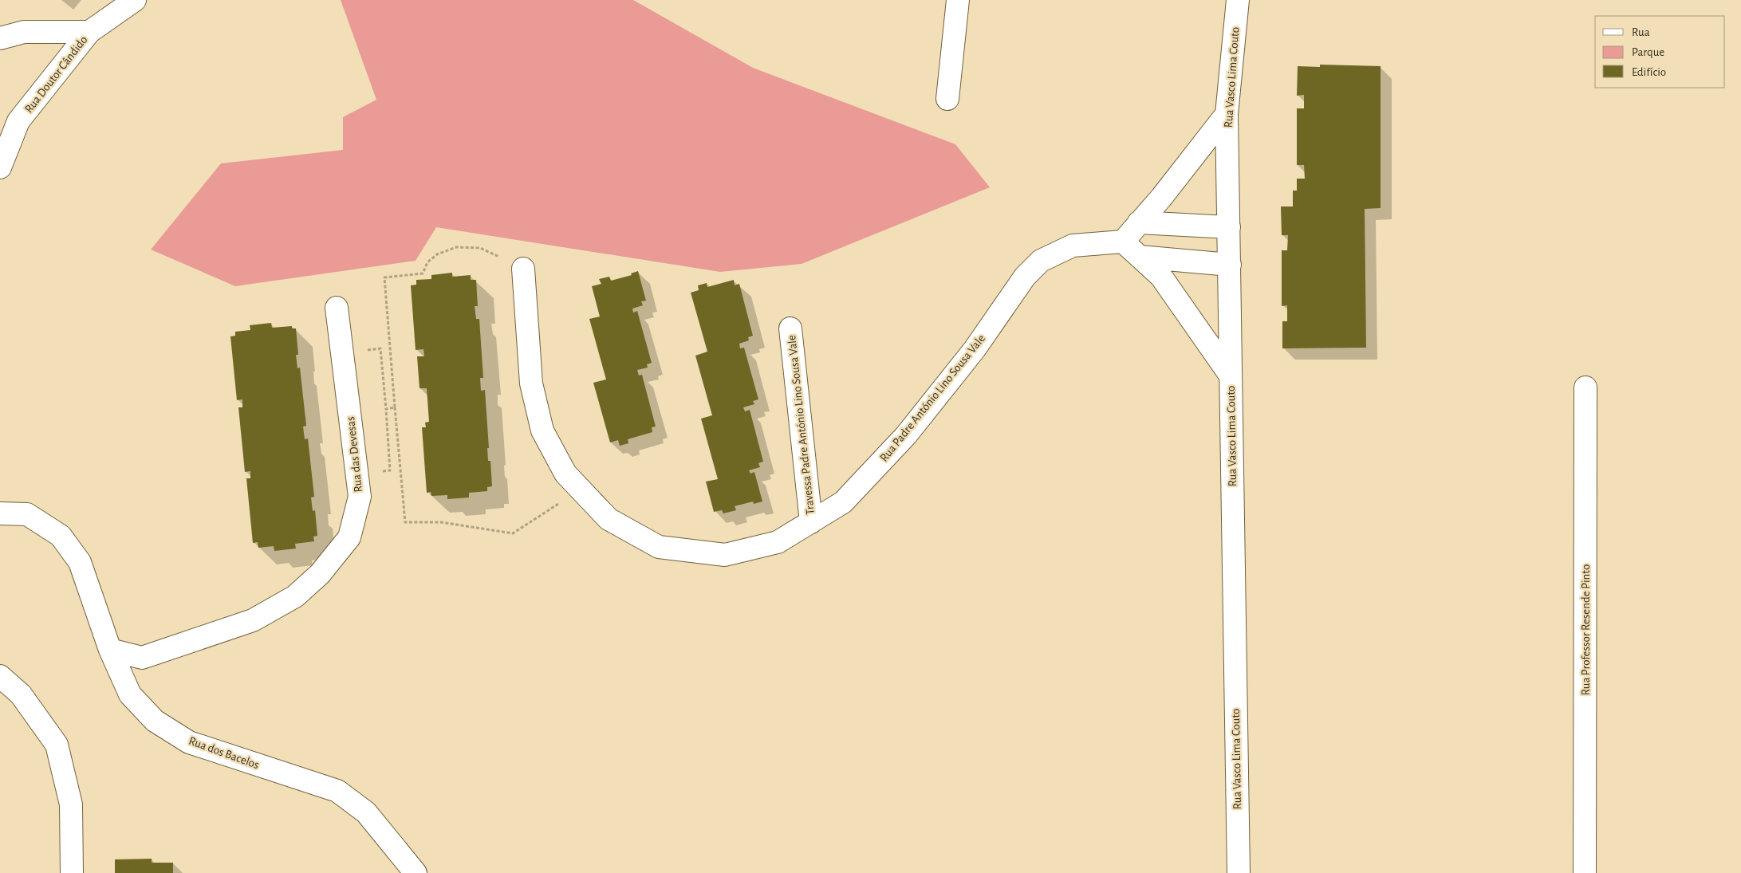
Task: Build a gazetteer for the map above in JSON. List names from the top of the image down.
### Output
{
  "streets": {
    "street": [
      "Rua Doutor Cândido",
      "Rua Vasco Lima Couto",
      "Rua Padre António Lino Sousa Vale",
      "Travessa Padre António Lino Sousa Vale",
      "Rua das Devesas",
      "Rua Professor Resende Pinto",
      "Rua dos Bacelos"
    ]
  },
  "crossings": [
    ["Rua Padre António Lino Sousa Vale", "Travessa Padre António Lino Sousa Vale"],
    ["Rua das Devesas", "Rua dos Bacelos"]
  ],
  "legend": ["Rua", "Parque", "Edifício"]
}
